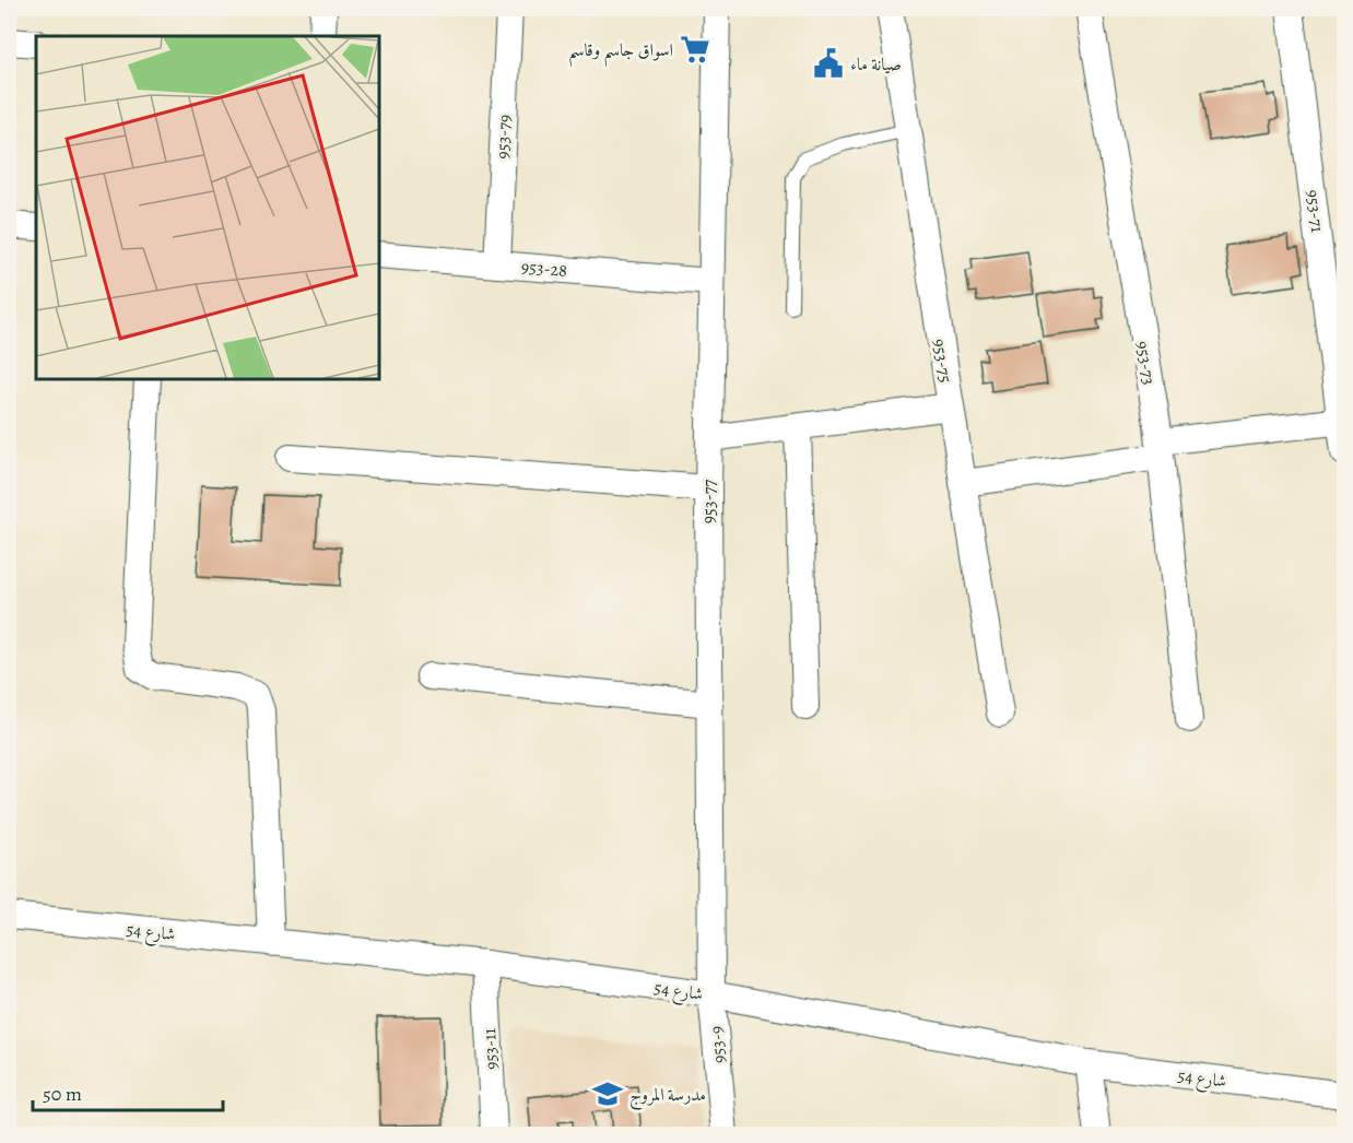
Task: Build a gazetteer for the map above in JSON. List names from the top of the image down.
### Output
{
  "streets": {
    "street": [
      "953-79",
      "953-71",
      "953-28",
      "953-75",
      "953-73",
      "953-77",
      "شارع 54",
      "953-9",
      "953-11"
    ]
  },
  "crossings": [
    ["953-79", "953-28"],
    ["953-28", "953-77"],
    ["953-77", "شارع 54"],
    ["953-77", "953-9"],
    ["شارع 54", "953-9"],
    ["شارع 54", "953-11"]
  ],
  "places": {
    "supermarket": ["اسواق جاسم وقاسم"],
    "public building": ["صيانة ماء"],
    "school or university": ["مدرسة المروج"]
  },
  "scale_bar": "50 m"
}
